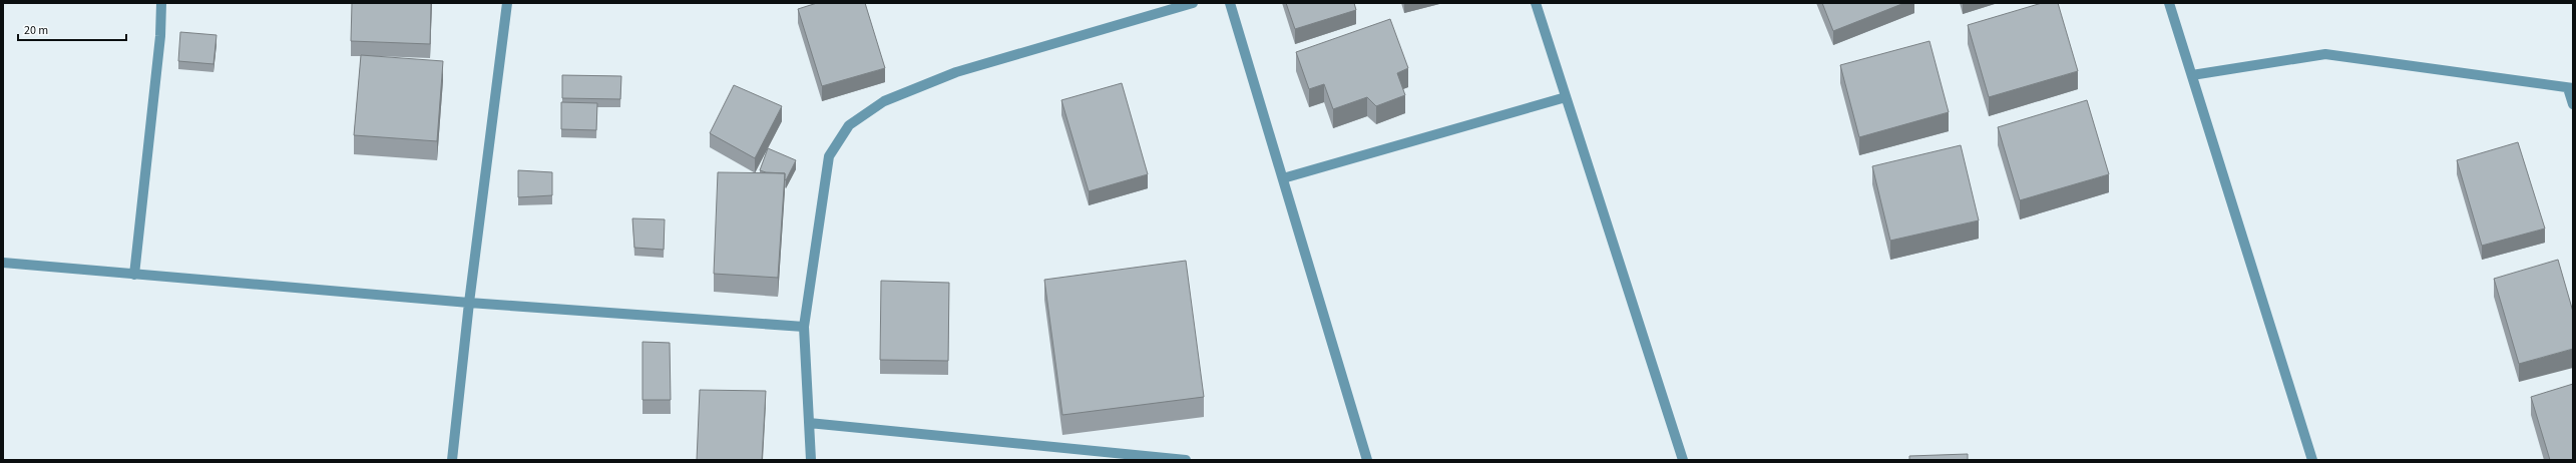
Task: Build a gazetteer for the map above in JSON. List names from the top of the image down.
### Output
{
  "scale_bar": "20 m"
}
